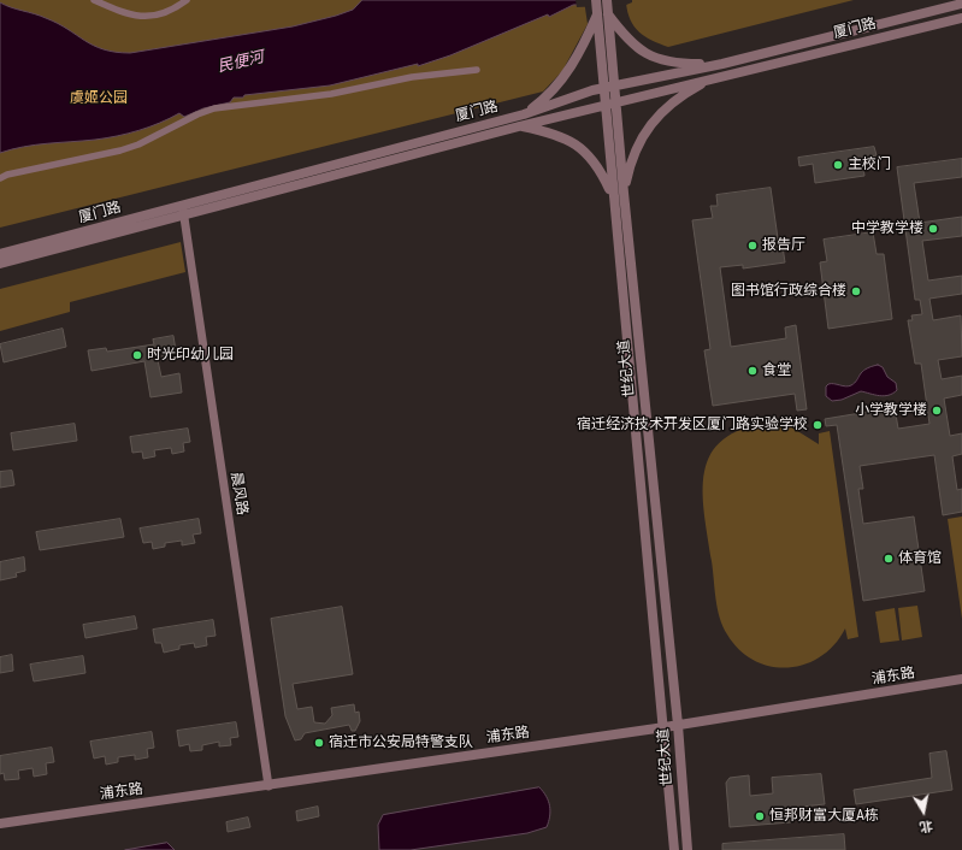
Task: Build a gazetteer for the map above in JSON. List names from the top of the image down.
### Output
{
  "streets": {
    "street": [
      "厦门路",
      "世纪大道",
      "晨风路",
      "浦东路"
    ]
  },
  "crossings": [
    ["厦门路", "世纪大道"],
    ["厦门路", "晨风路"],
    ["世纪大道", "浦东路"],
    ["晨风路", "浦东路"]
  ],
  "water": ["民便河"],
  "parks": ["虞姬公园"],
  "places": [
    "主校门",
    "中学教学楼",
    "报告厅",
    "图书馆行政综合楼",
    "时光印幼儿园",
    "食堂",
    "小学教学楼",
    "宿迁经济技术开发区厦门路实验学校",
    "体育馆",
    "宿迁市公安局特警支队",
    "恒邦财富大厦A栋"
  ],
  "north": "bottom"
}
